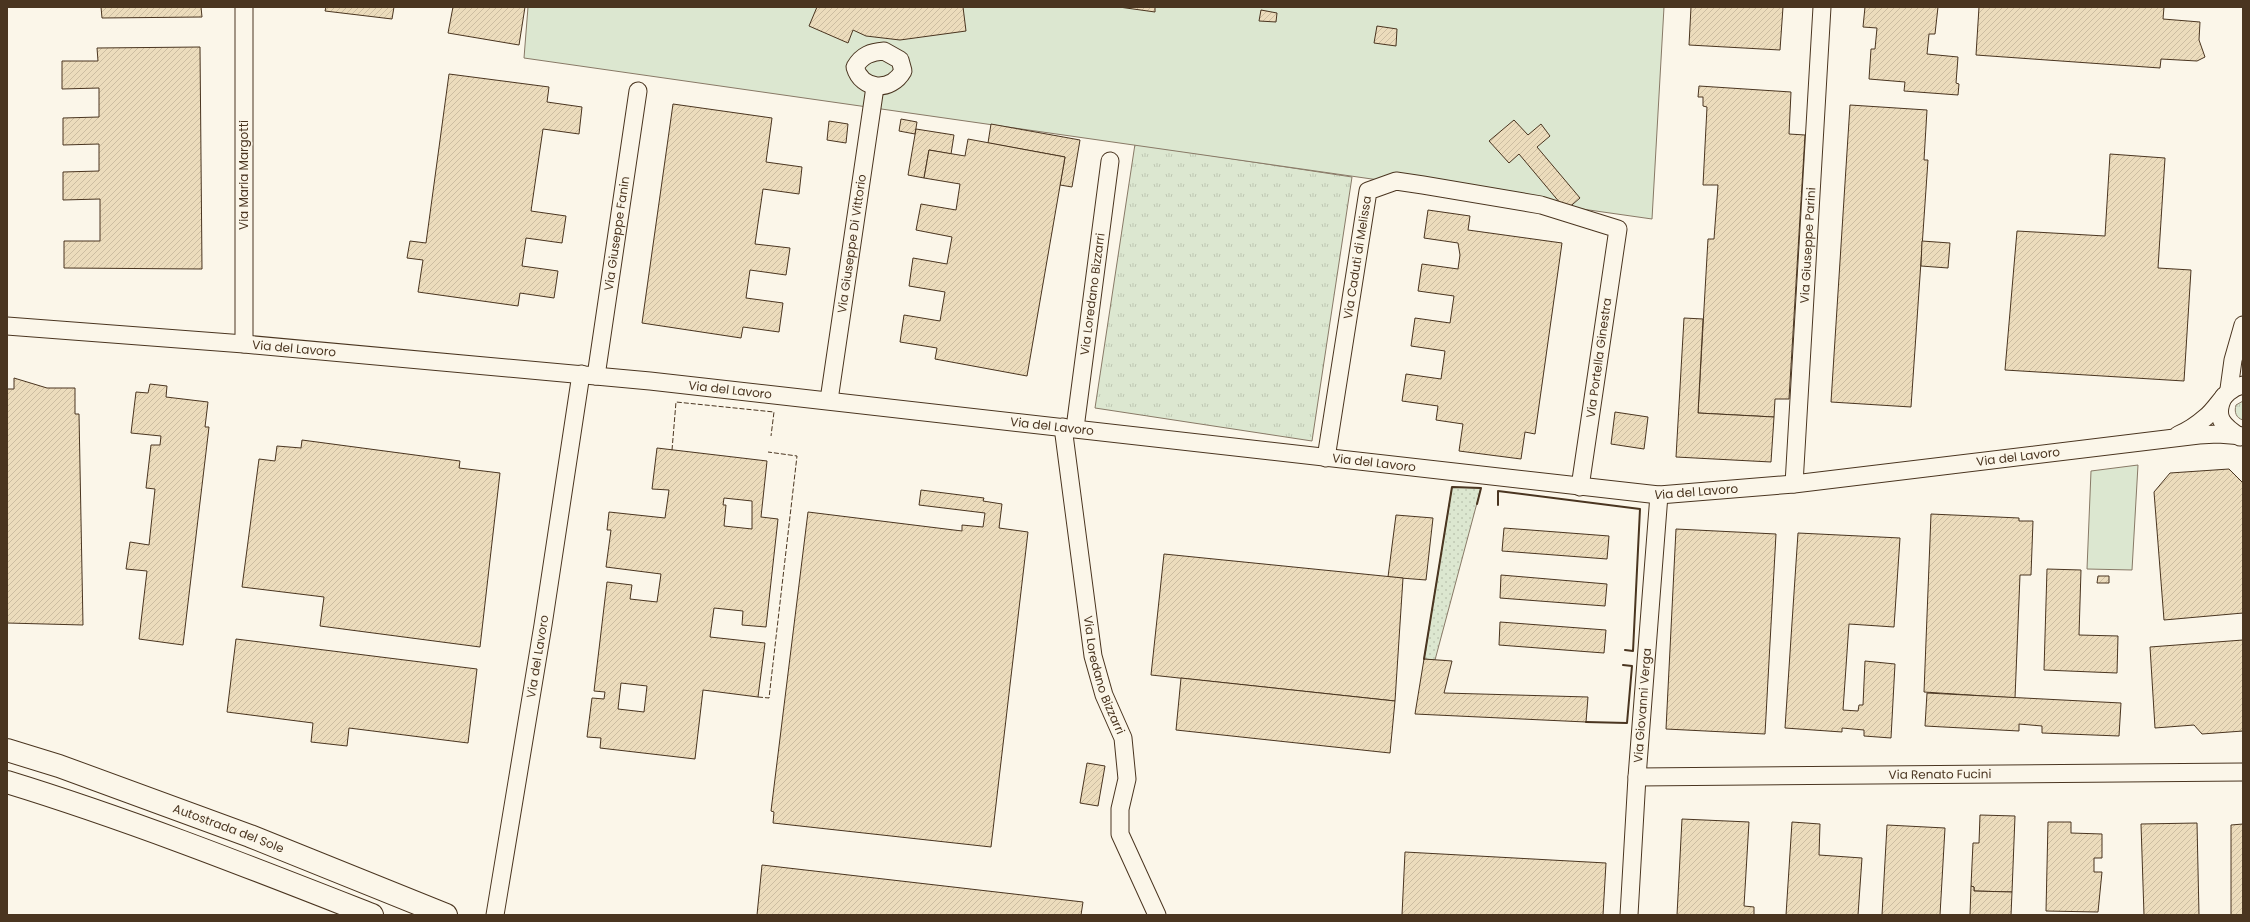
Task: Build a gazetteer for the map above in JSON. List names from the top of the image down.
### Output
{
  "streets": {
    "highway": ["Autostrada del Sole"],
    "street": [
      "Via Maria Margotti",
      "Via Giuseppe Fanin",
      "Via Giuseppe Di Vittorio",
      "Via Giuseppe Parini",
      "Via Caduti di Melissa",
      "Via Loredano Bizzarri",
      "Via del Lavoro",
      "Via Portella Ginestra",
      "Via Giovanni Verga",
      "Via Renato Fucini"
    ]
  },
  "crossings": [
    ["Via Maria Margotti", "Via del Lavoro"],
    ["Via Giuseppe Fanin", "Via del Lavoro"],
    ["Via Giuseppe Di Vittorio", "Via del Lavoro"],
    ["Via Giuseppe Parini", "Via del Lavoro"],
    ["Via Caduti di Melissa", "Via del Lavoro"],
    ["Via Caduti di Melissa", "Via Portella Ginestra"],
    ["Via Loredano Bizzarri", "Via del Lavoro"],
    ["Via del Lavoro", "Via Portella Ginestra"],
    ["Via del Lavoro", "Via Giovanni Verga"],
    ["Via Giovanni Verga", "Via Renato Fucini"]
  ]
}
